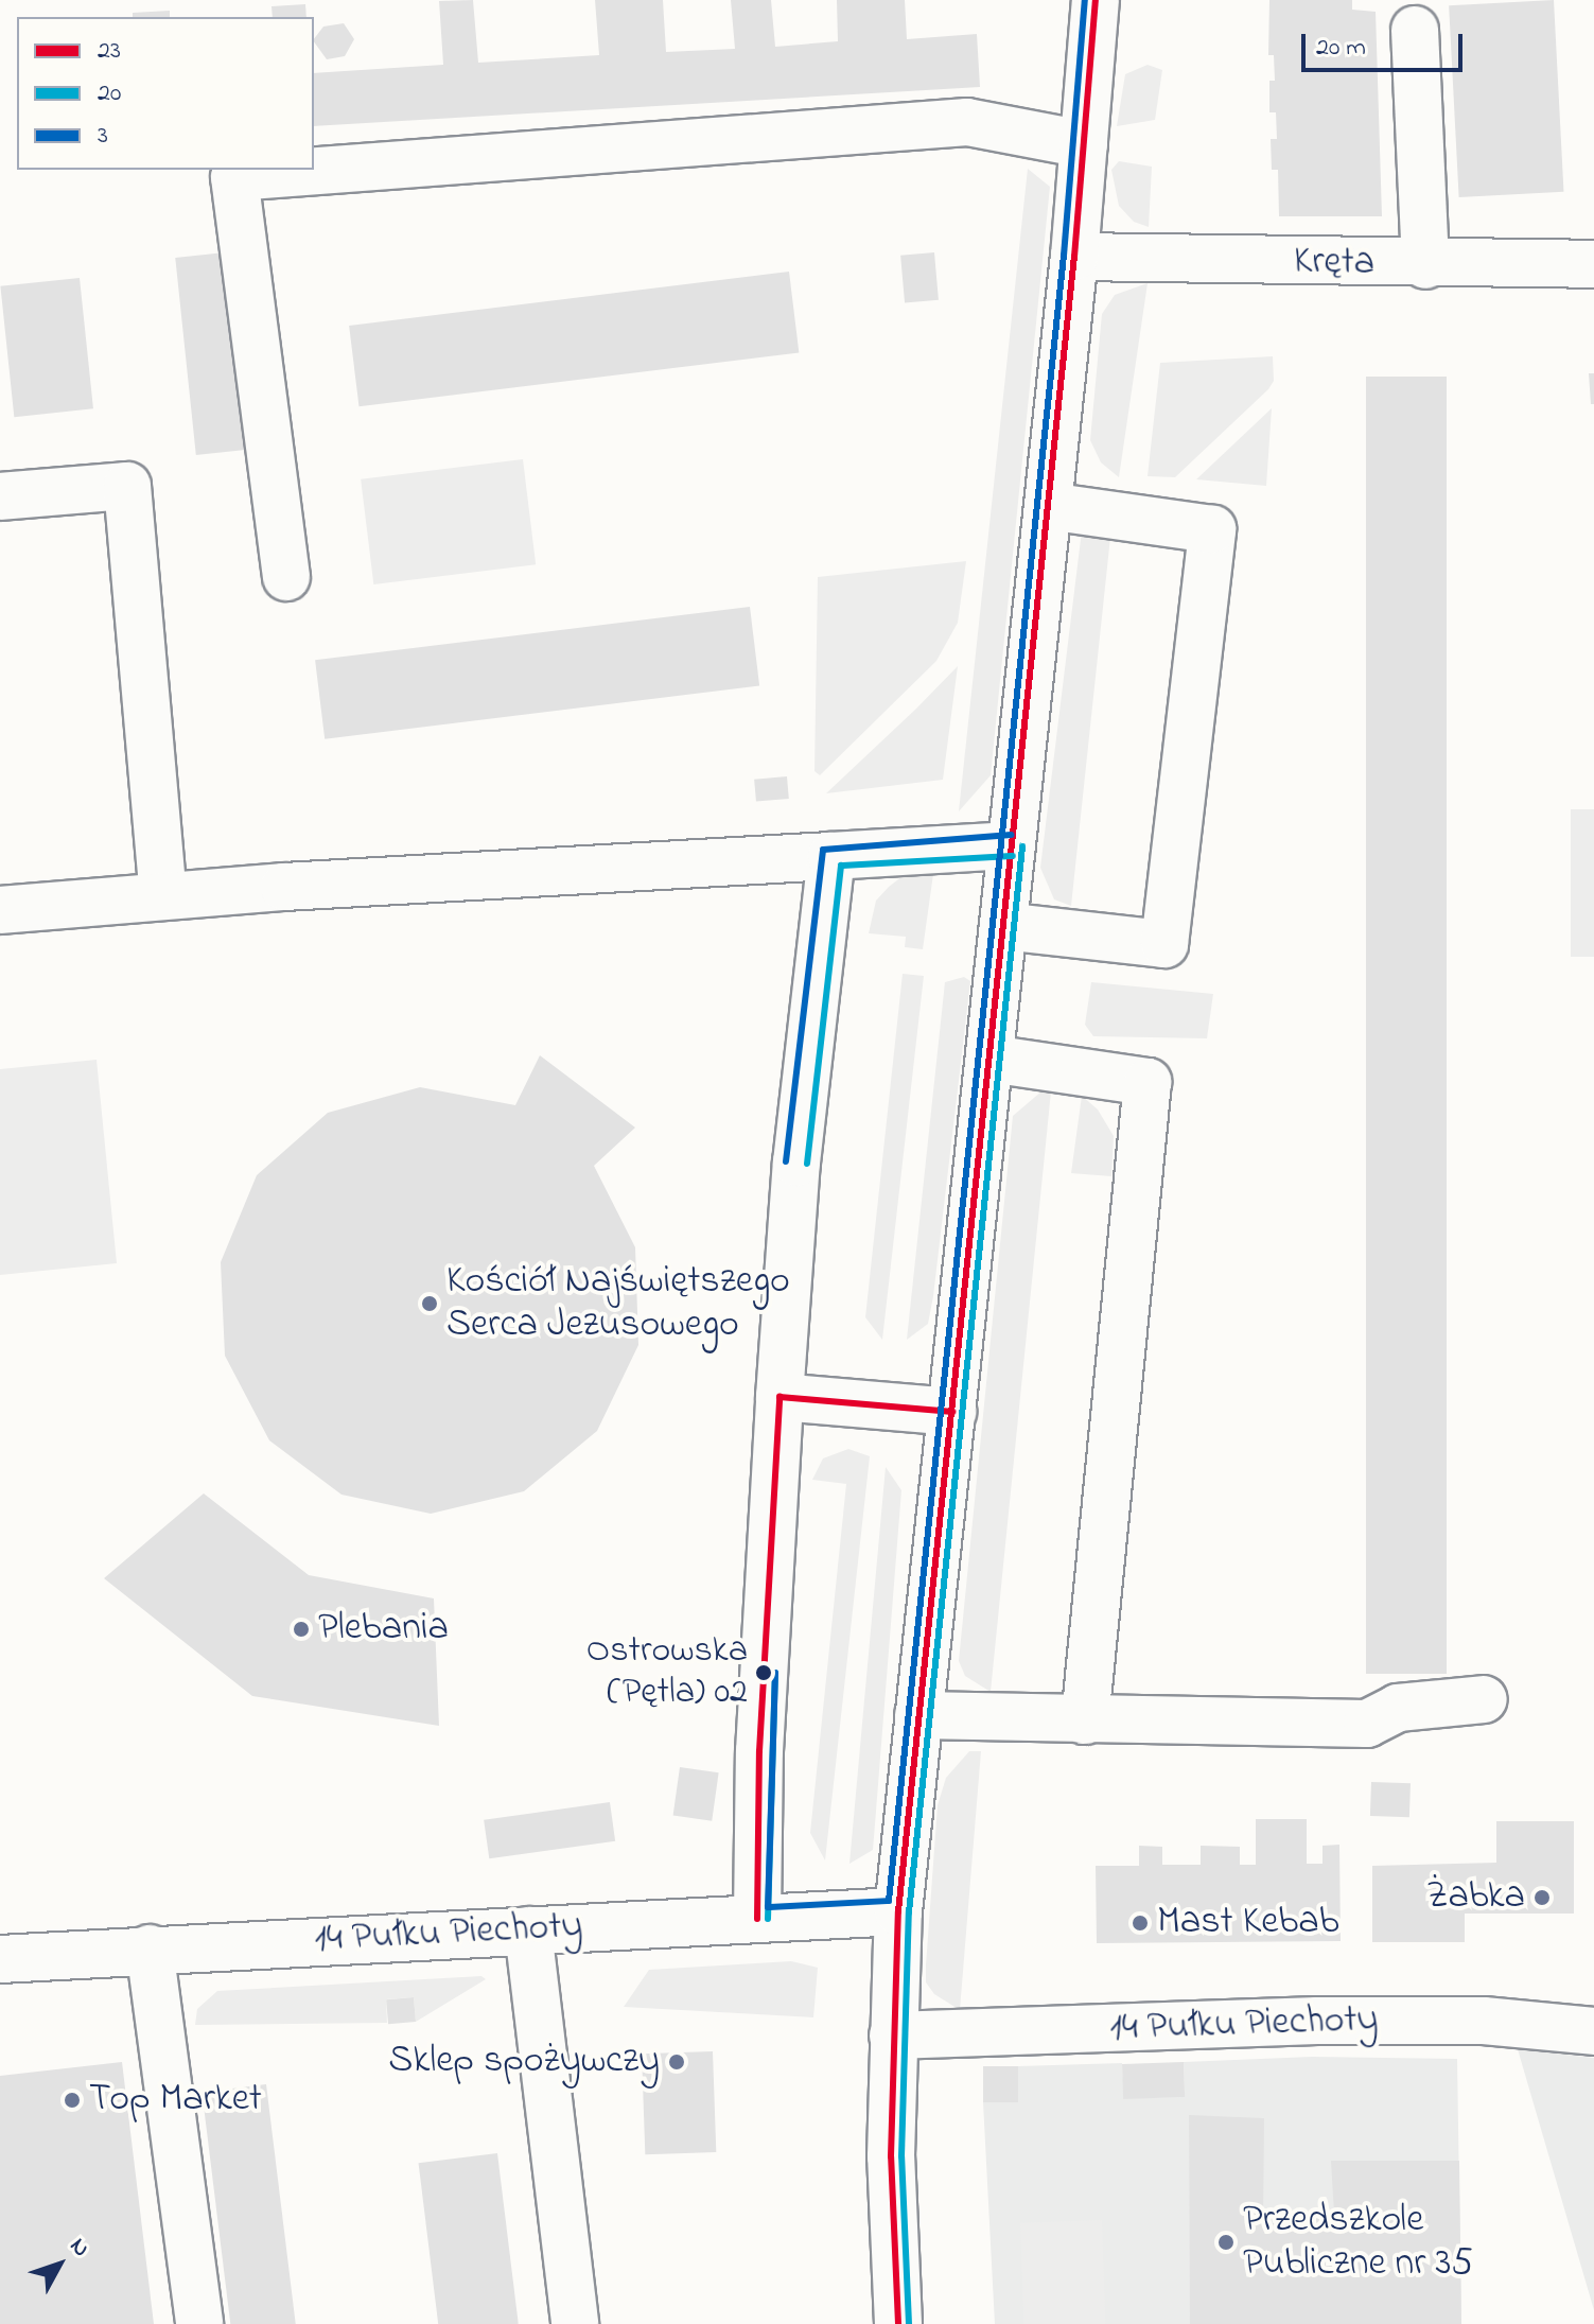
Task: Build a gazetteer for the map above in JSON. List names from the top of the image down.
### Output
{
  "streets": {
    "street": ["Kręta", "14 Pułku Piechoty"]
  },
  "places": [
    "Kościół Najświętszego Serca Jezusowego",
    "Plebania",
    "Ostrowska (Pętla) 02",
    "Żabka",
    "Mast Kebab",
    "Sklep spożywczy",
    "Top Market",
    "Przedszkole Publiczne nr 35"
  ],
  "lines": ["transit line 23", "transit line 3", "transit line 20"],
  "legend": ["23", "20", "3"],
  "scale_bar": "20 m",
  "north": "top right"
}
